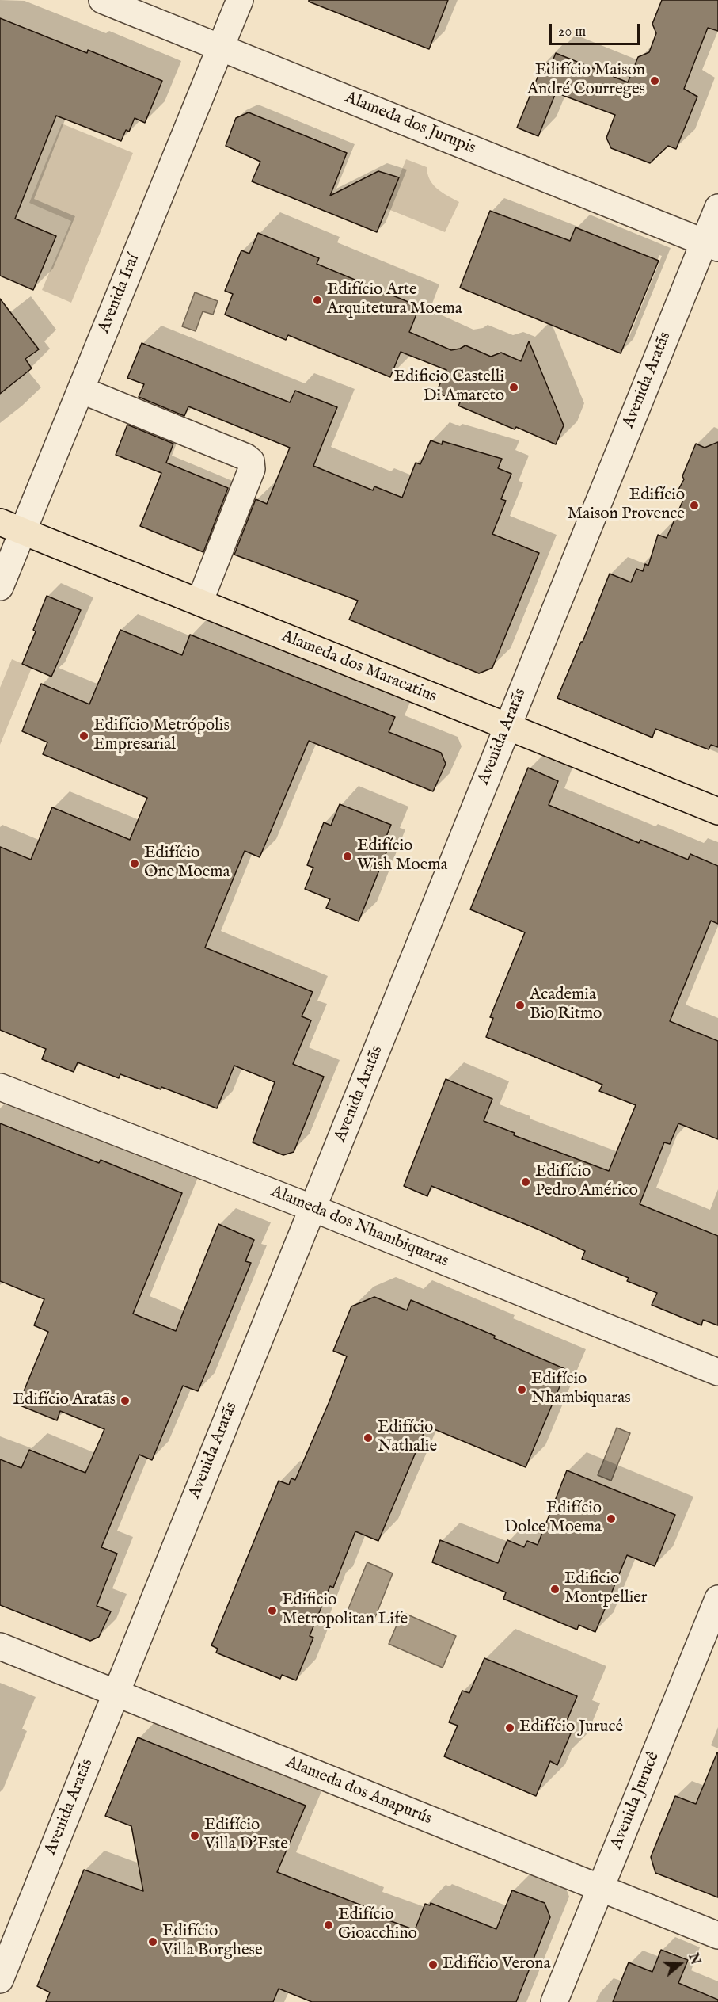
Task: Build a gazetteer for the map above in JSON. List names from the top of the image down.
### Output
{
  "streets": {
    "main road": ["Alameda dos Maracatins"],
    "street": [
      "Alameda dos Jurupis",
      "Avenida Iraí",
      "Avenida Aratãs",
      "Alameda dos Nhambiquaras",
      "Alameda dos Anapurús",
      "Avenida Jurucê"
    ]
  },
  "crossings": [
    ["Alameda dos Jurupis", "Avenida Iraí"],
    ["Alameda dos Jurupis", "Avenida Aratãs"],
    ["Avenida Iraí", "Alameda dos Maracatins"],
    ["Avenida Aratãs", "Alameda dos Maracatins"],
    ["Avenida Aratãs", "Alameda dos Nhambiquaras"],
    ["Avenida Aratãs", "Alameda dos Anapurús"],
    ["Alameda dos Anapurús", "Avenida Jurucê"]
  ],
  "places": [
    "Edifício Maison André Courreges",
    "Edifício Arte Arquitetura Moema",
    "Edificio Castelli Di Amareto",
    "Edifício Maison Provence",
    "Edifício Metrópolis Empresarial",
    "Edifício Wish Moema",
    "Edifício One Moema",
    "Academia Bio Ritmo",
    "Edifício Pedro Américo",
    "Edifício Nhambiquaras",
    "Edifício Aratãs",
    "Edifício Nathalie",
    "Edifício Dolce Moema",
    "Edificio Montpellier",
    "Edificio Metropolitan Life",
    "Edifício Jurucê",
    "Edifício Villa D'Este",
    "Edifício Gioacchino",
    "Edifício Villa Borghese",
    "Edifício Verona"
  ],
  "scale_bar": "20 m",
  "north": "right"
}
